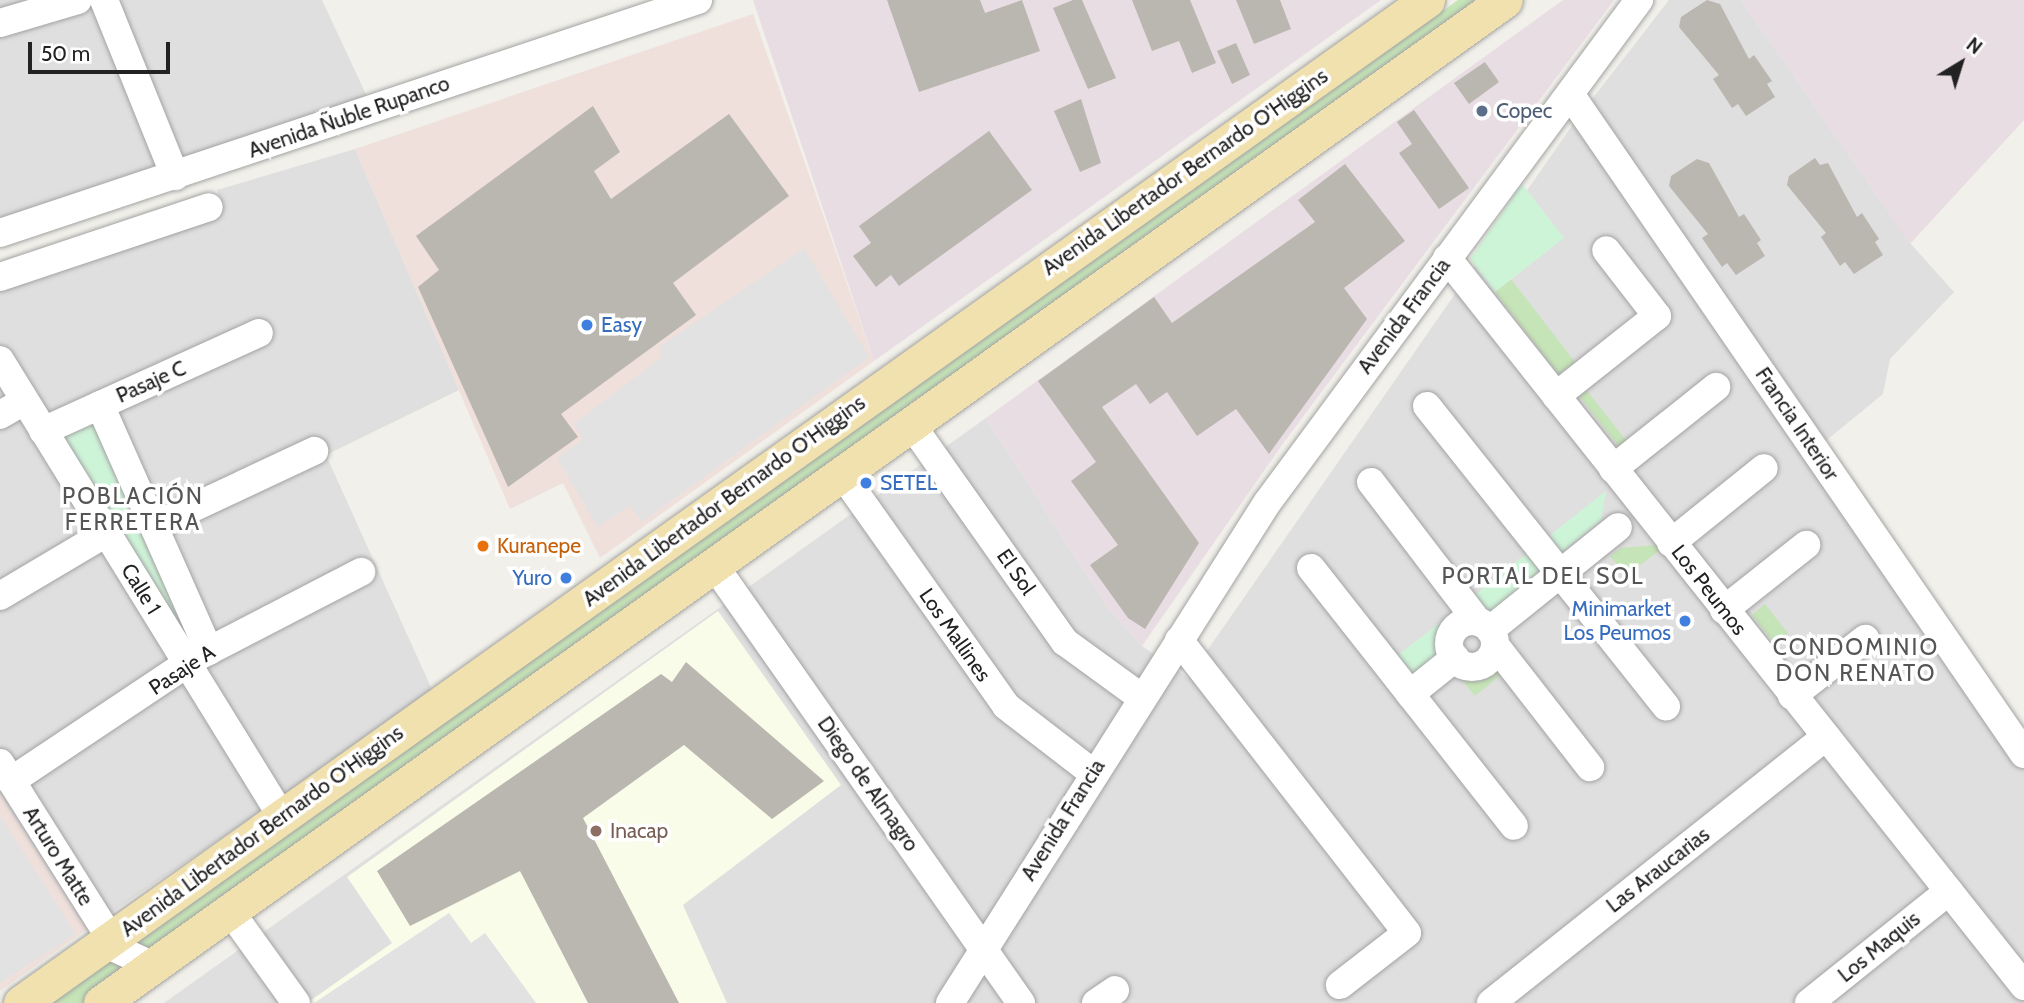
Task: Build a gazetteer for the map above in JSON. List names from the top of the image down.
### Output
{
  "streets": {
    "main road": ["Avenida Libertador Bernardo O'Higgins"],
    "street": [
      "Avenida Ñuble Rupanco",
      "Avenida Francia",
      "Pasaje C",
      "Francia Interior",
      "El Sol",
      "Calle 1",
      "Los Peumos",
      "Los Mallines",
      "Pasaje A",
      "Diego de Almagro",
      "Arturo Matte",
      "Las Araucarias",
      "Los Maquis"
    ]
  },
  "crossings": [
    ["Avenida Libertador Bernardo O'Higgins", "Calle 1"],
    ["Avenida Libertador Bernardo O'Higgins", "Arturo Matte"],
    ["Avenida Francia", "Francia Interior"],
    ["Avenida Francia", "El Sol"],
    ["Avenida Francia", "Los Peumos"],
    ["Avenida Francia", "Los Mallines"],
    ["Avenida Francia", "Diego de Almagro"],
    ["Pasaje C", "Calle 1"],
    ["Calle 1", "Pasaje A"],
    ["Los Peumos", "Las Araucarias"],
    ["Los Peumos", "Los Maquis"],
    ["Pasaje A", "Arturo Matte"]
  ],
  "districts": ["POBLACIÓN FERRETERA", "PORTAL DEL SOL", "CONDOMINIO DON RENATO"],
  "places": [
    "Copec",
    "Easy",
    "SETEL",
    "Kuranepe",
    "Yuro",
    "Minimarket Los Peumos",
    "Inacap"
  ],
  "scale_bar": "50 m",
  "north": "top right"
}
